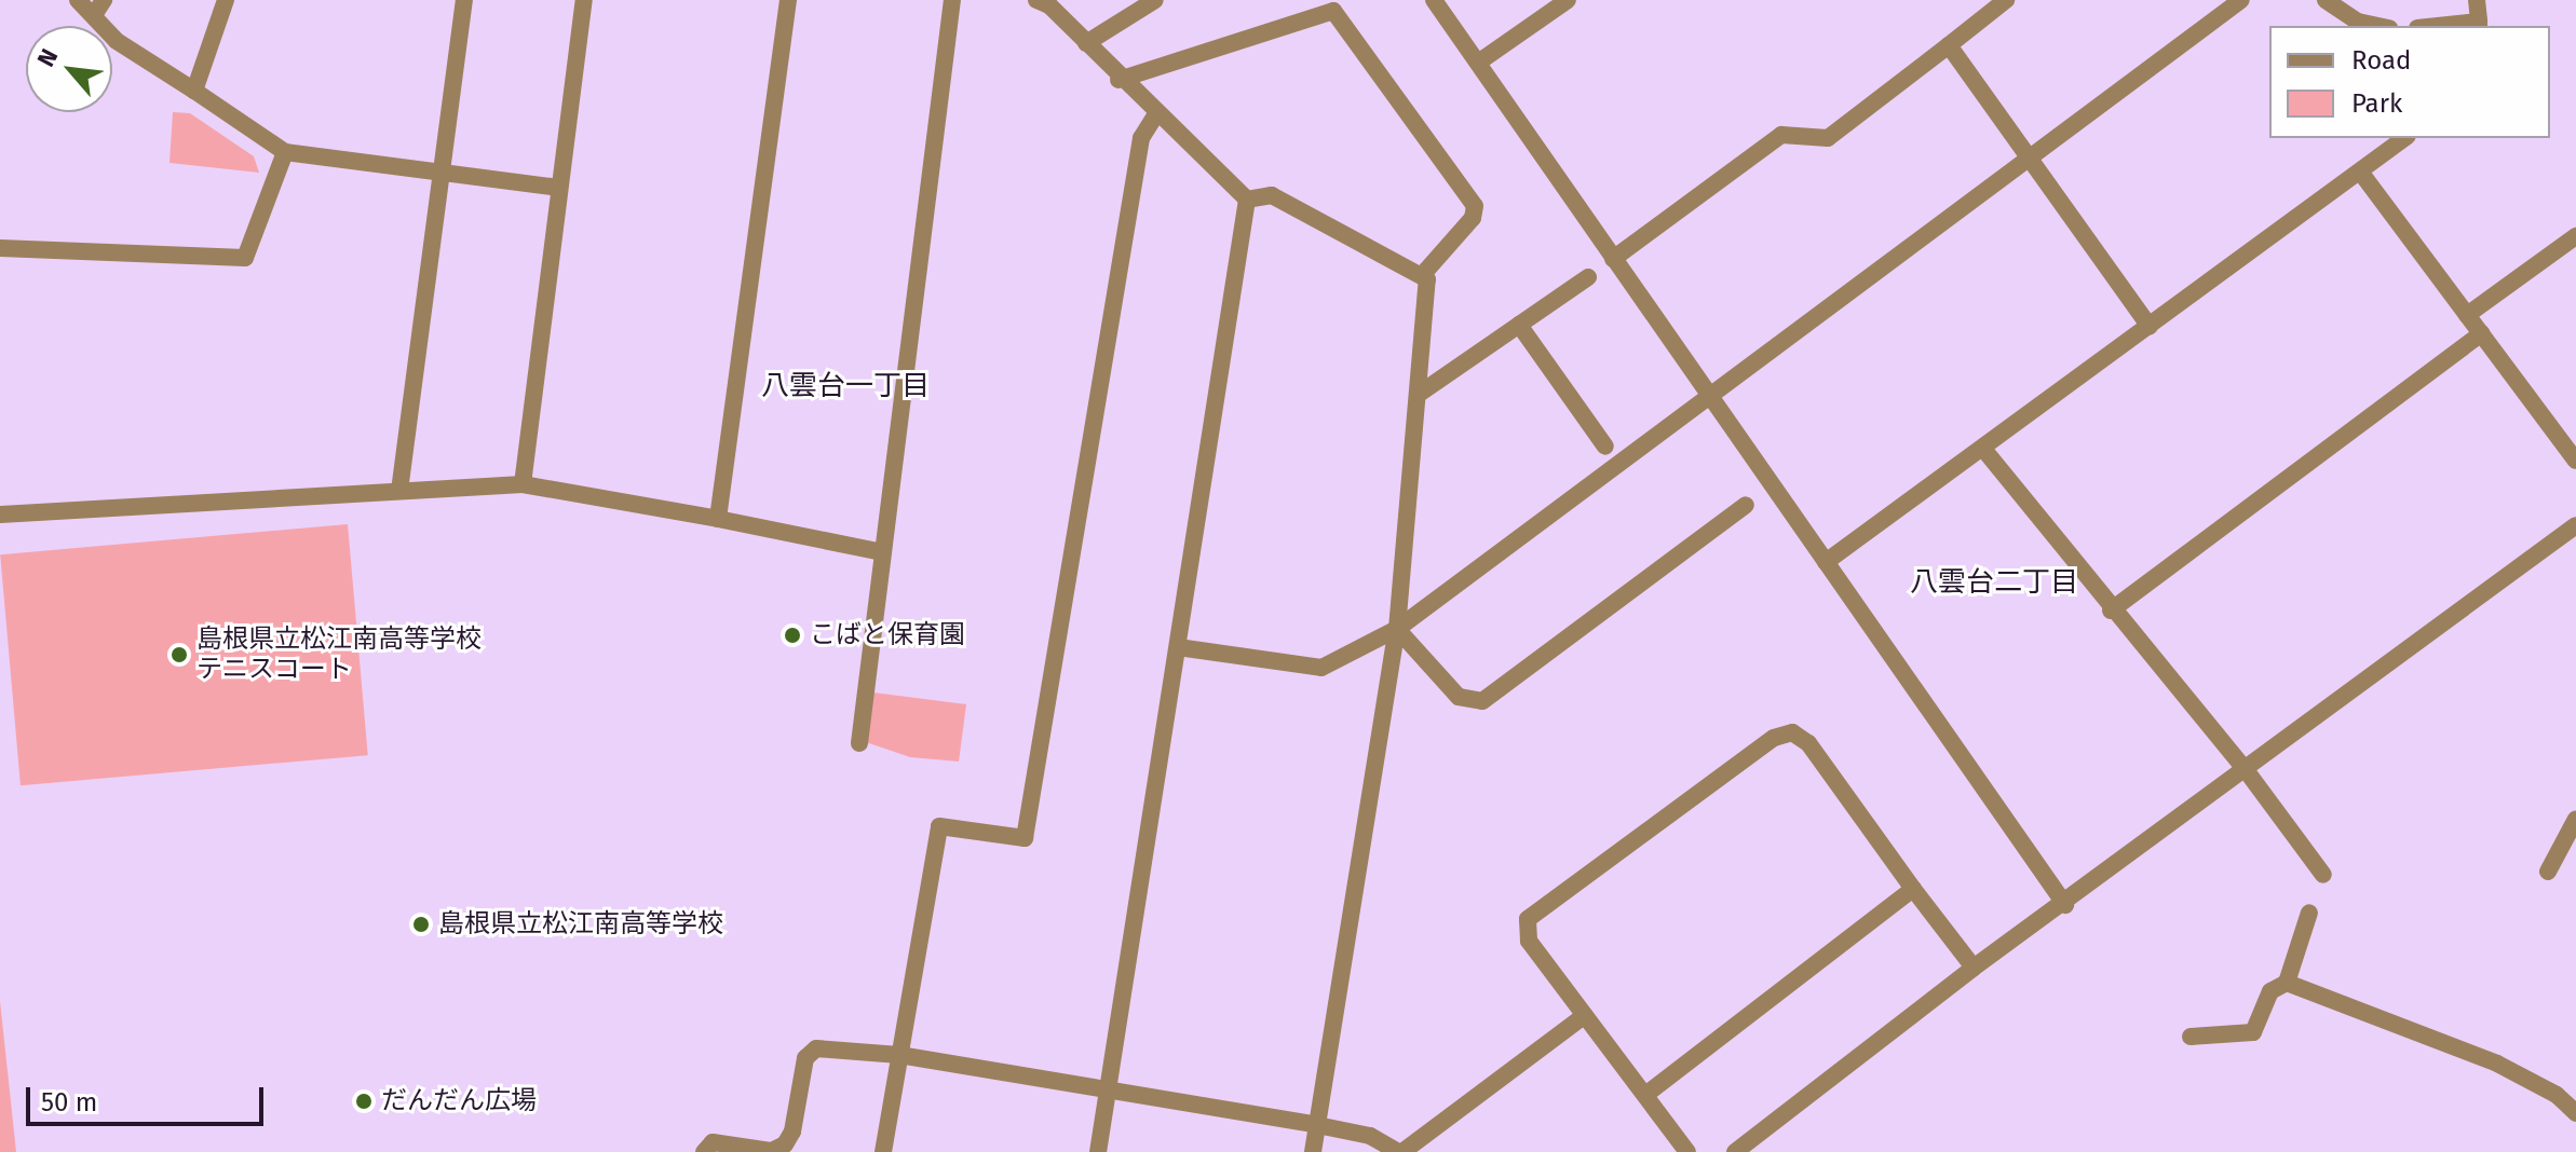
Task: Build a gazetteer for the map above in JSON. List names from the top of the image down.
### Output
{
  "districts": ["八雲台一丁目", "八雲台二丁目"],
  "places": [
    "こばと保育園",
    "島根県立松江南高等学校 テニスコート",
    "島根県立松江南高等学校",
    "だんだん広場"
  ],
  "legend": ["Road", "Park"],
  "scale_bar": "50 m",
  "north": "top left"
}
